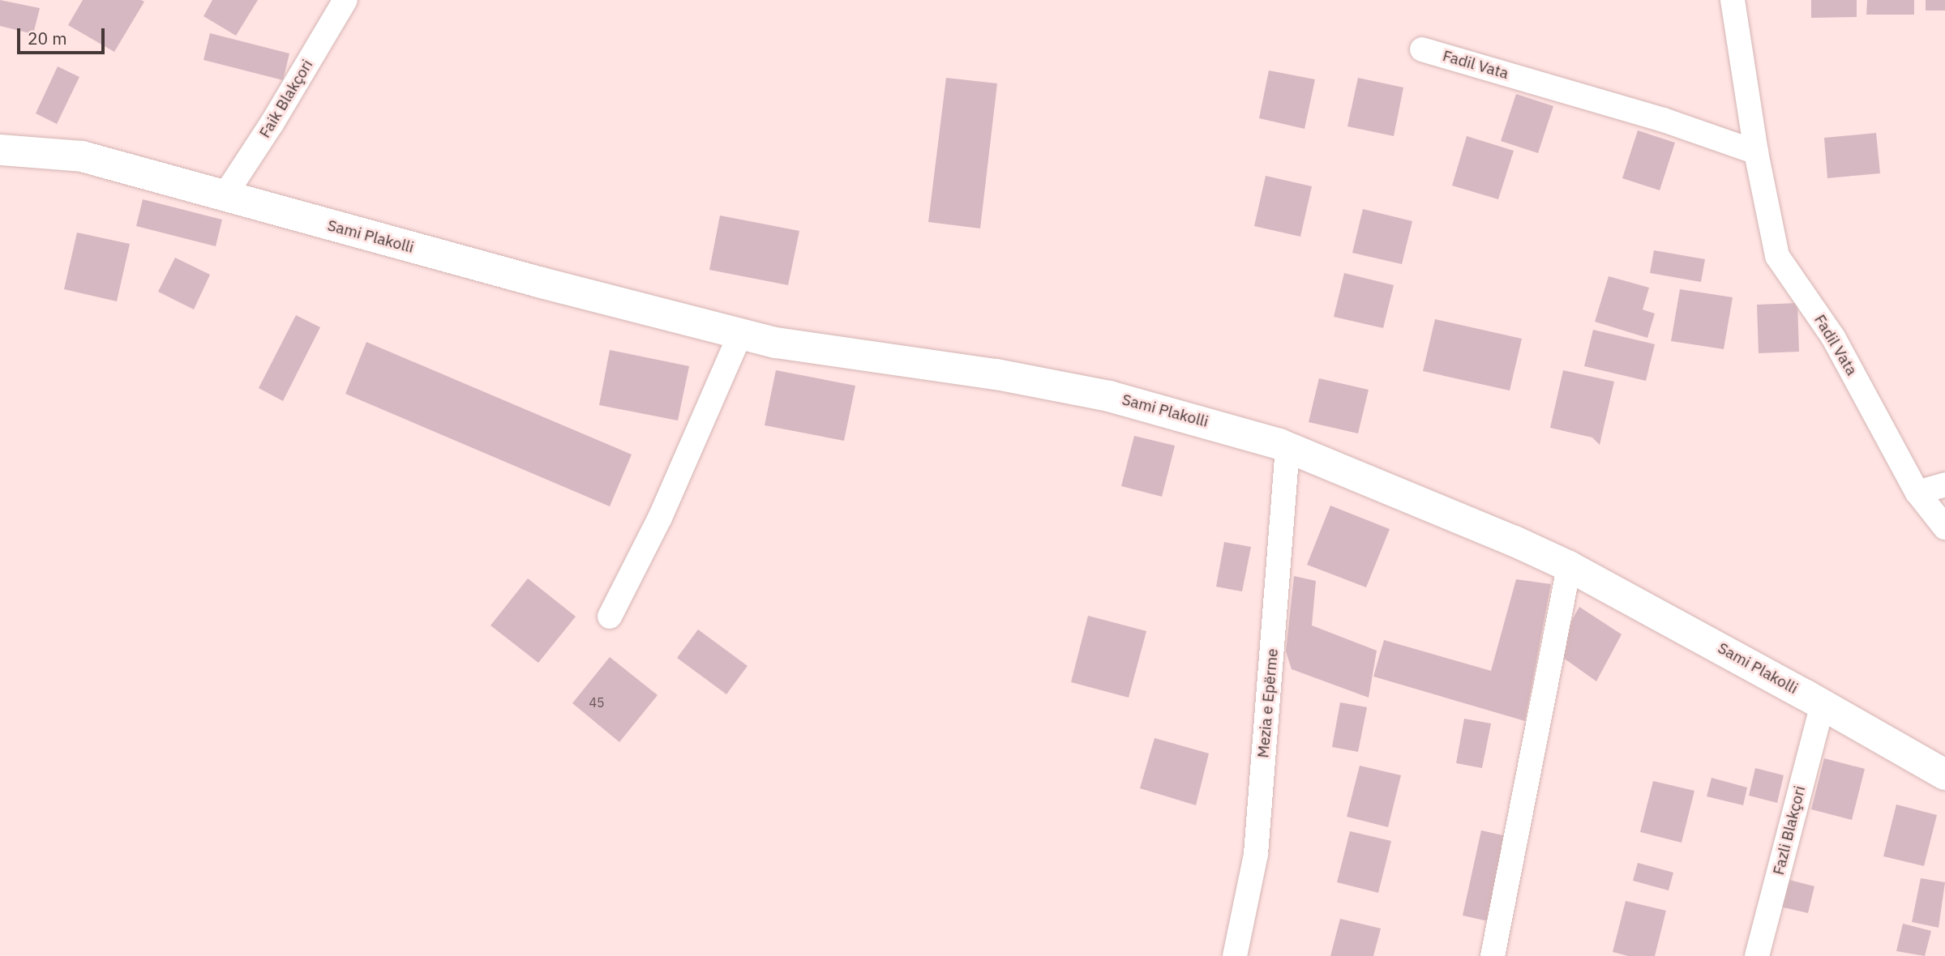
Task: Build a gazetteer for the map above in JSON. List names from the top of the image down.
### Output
{
  "streets": {
    "street": [
      "Fadil Vata",
      "Faik Blakçori",
      "Sami Plakolli",
      "Mezia e Epërme",
      "Fazli Blakçori"
    ]
  },
  "crossings": [
    ["Faik Blakçori", "Sami Plakolli"],
    ["Sami Plakolli", "Mezia e Epërme"],
    ["Sami Plakolli", "Fazli Blakçori"]
  ],
  "house_numbers": ["45"],
  "scale_bar": "20 m"
}
